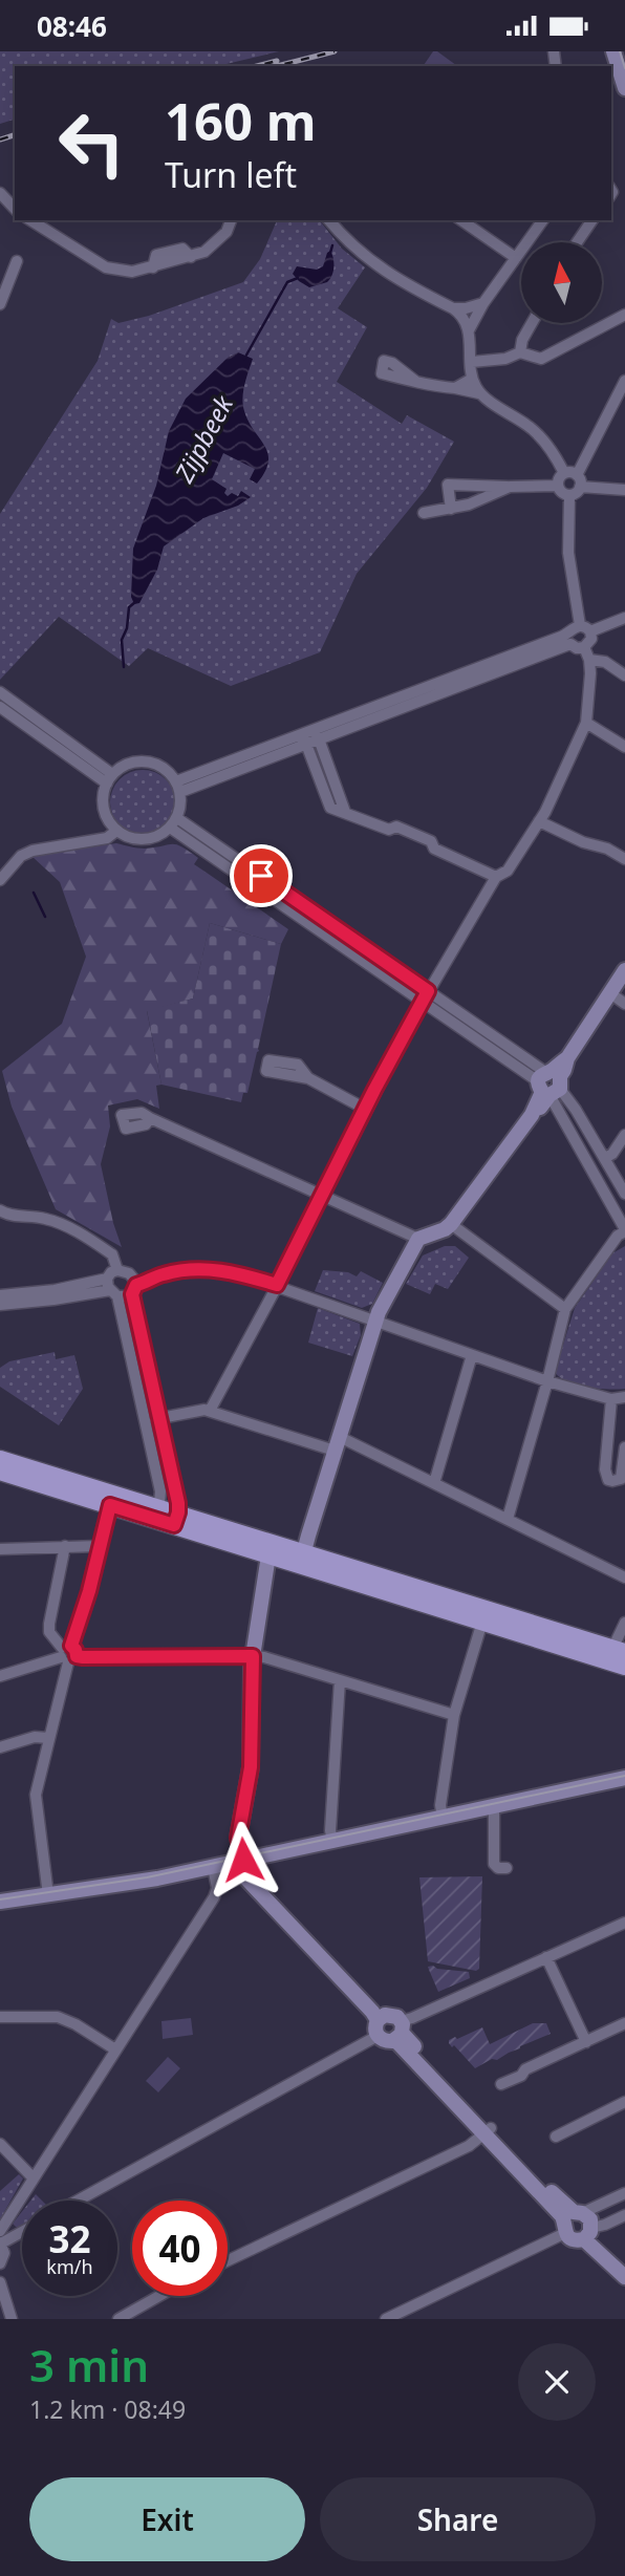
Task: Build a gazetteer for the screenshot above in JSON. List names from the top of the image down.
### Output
{
  "water": ["Zijpbeek"],
  "north": "top",
  "page": {
    "status": "08:46",
    "turn": ["160 m", "Turn left"],
    "speed": "32 km/h",
    "limit": "40",
    "heading": ["3 min", "1.2 km · 08:49"],
    "buttons": ["Exit", "Share"]
  }
}
